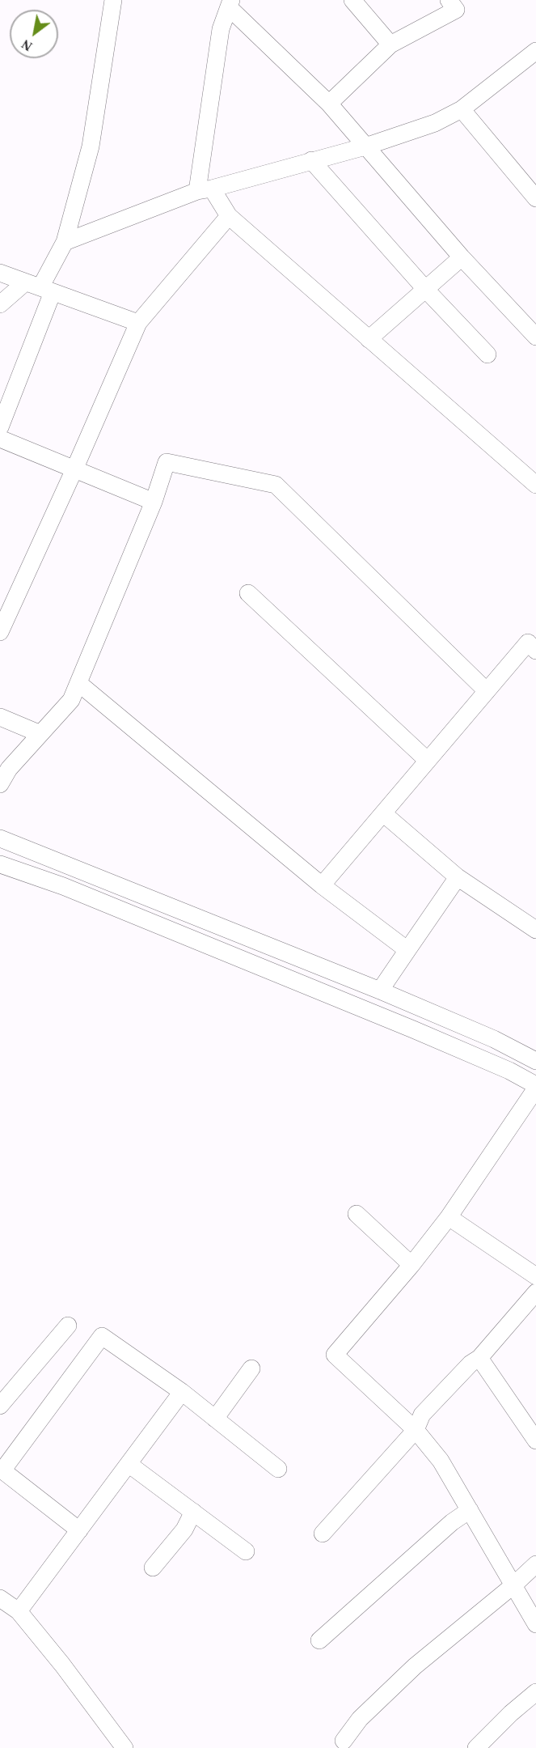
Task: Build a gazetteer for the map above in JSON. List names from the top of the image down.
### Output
{
  "north": "bottom left"
}
